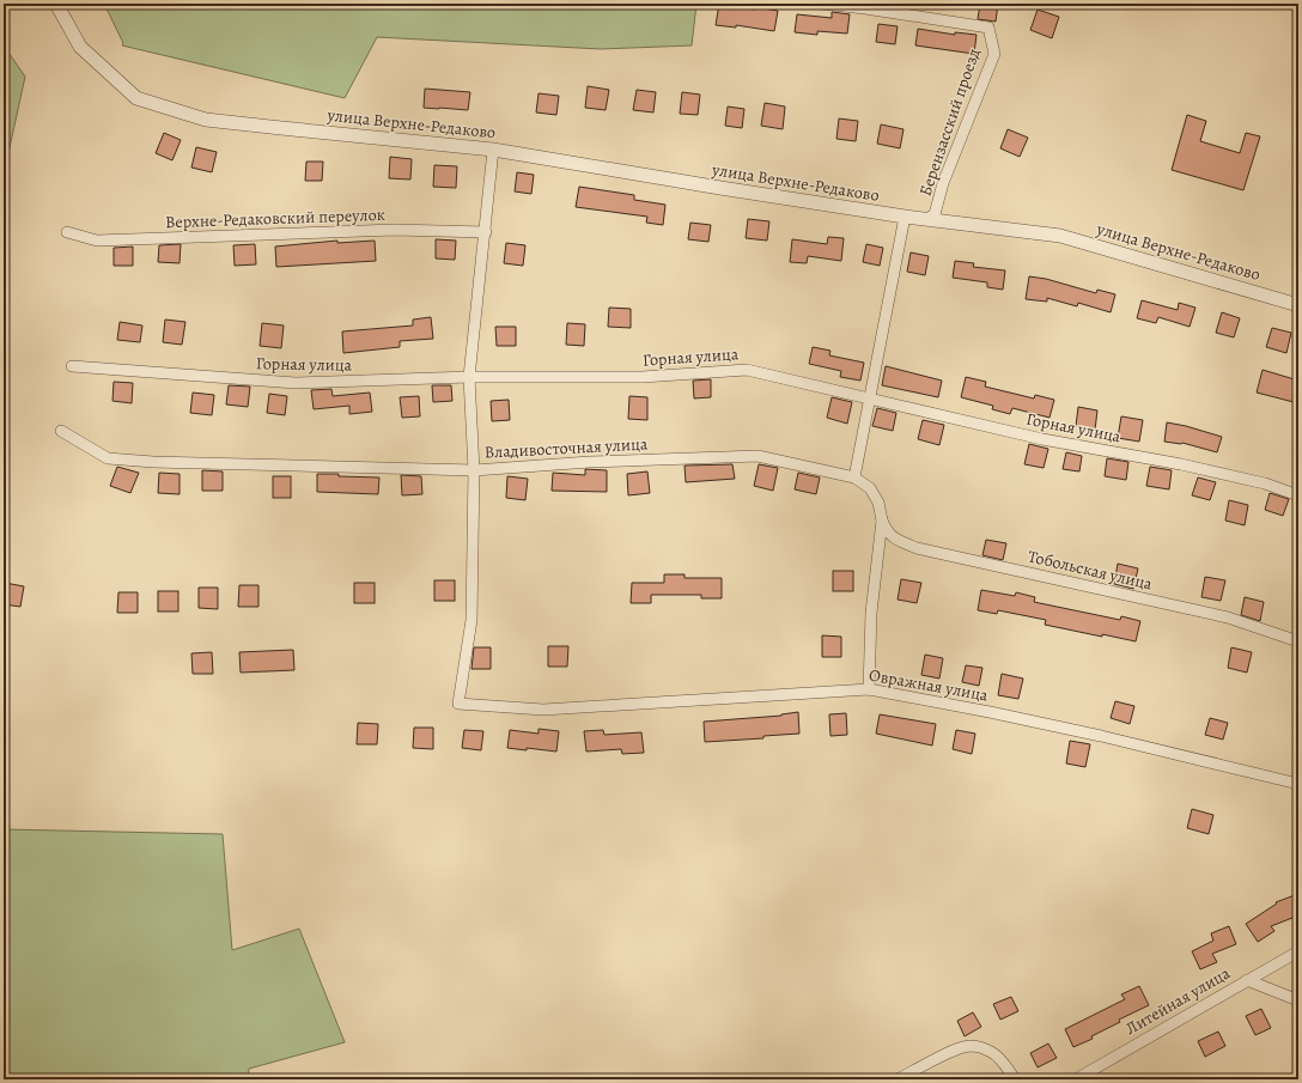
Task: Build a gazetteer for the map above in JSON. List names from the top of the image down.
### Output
{
  "streets": {
    "street": [
      "Берензасский проезд",
      "улица Верхне-Редаково",
      "Верхне-Редаковский переулок",
      "Горная улица",
      "Владивосточная улица",
      "Тобольская улица",
      "Овражная улица",
      "Литейная улица"
    ]
  },
  "crossings": [
    ["Берензасский проезд", "улица Верхне-Редаково"],
    ["Владивосточная улица", "Тобольская улица"],
    ["Владивосточная улица", "Овражная улица"]
  ]
}
